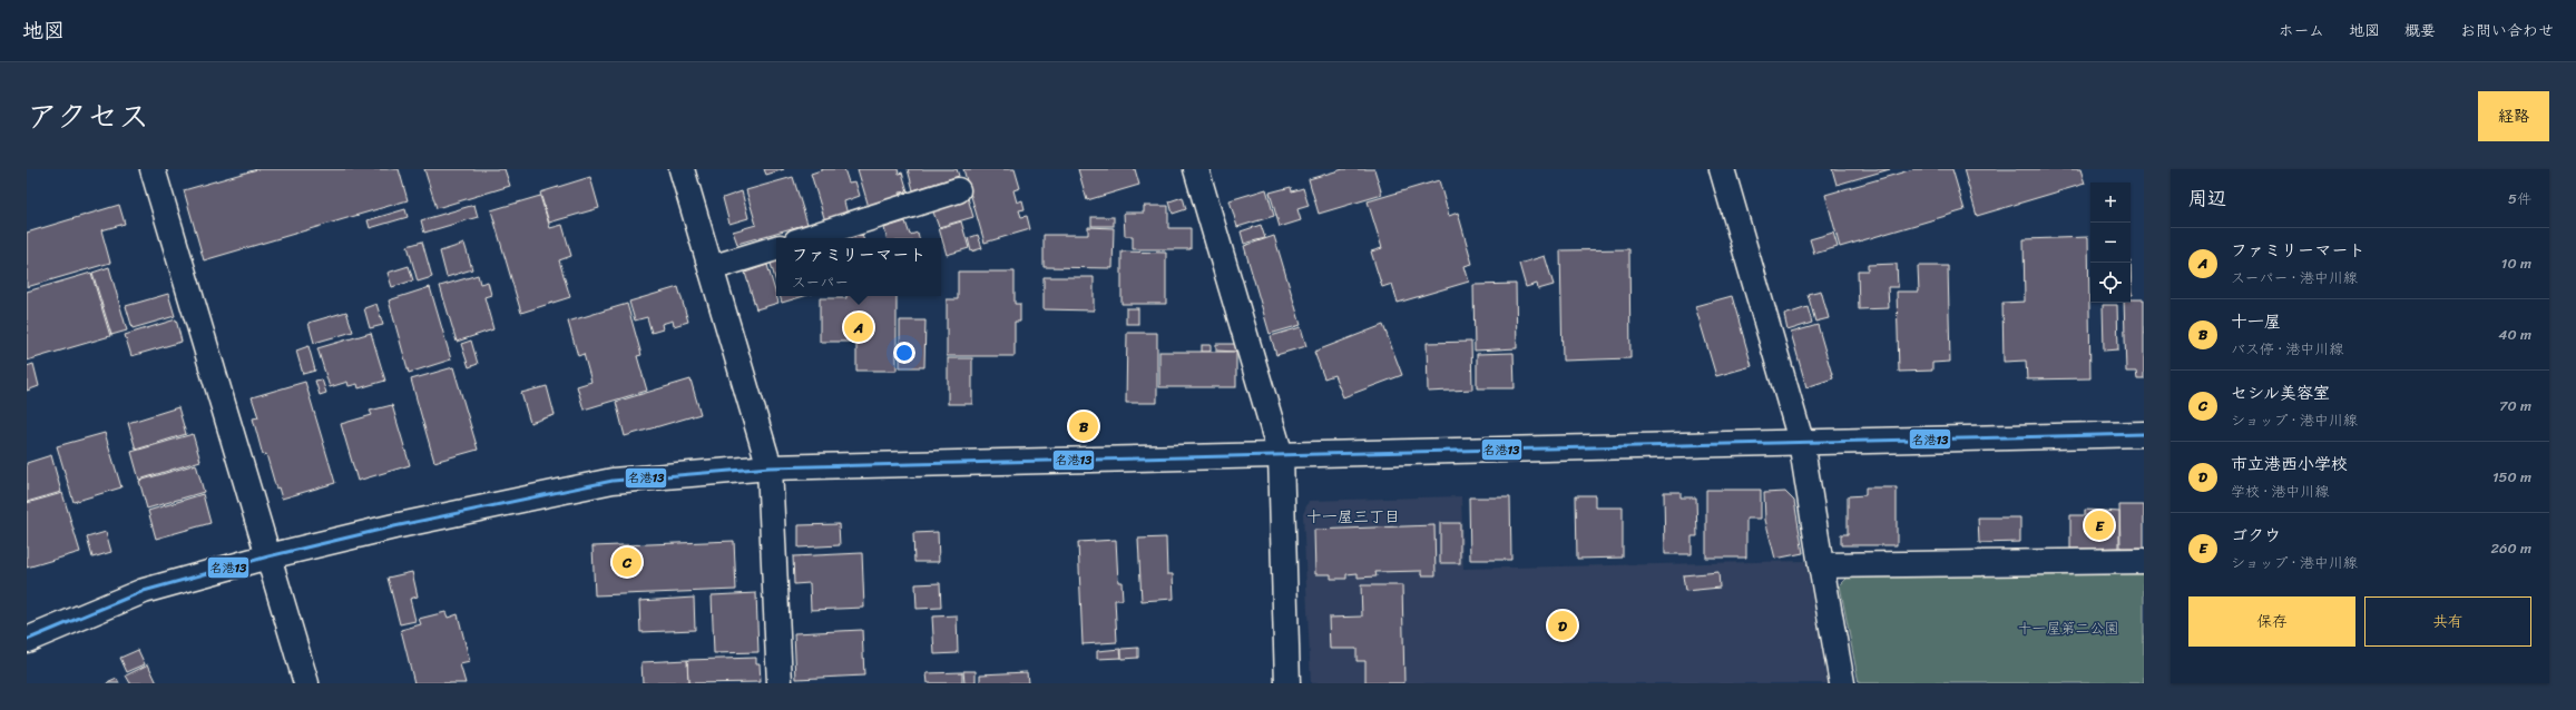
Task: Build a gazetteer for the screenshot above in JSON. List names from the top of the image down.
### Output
{
  "districts": ["十一屋三丁目"],
  "parks": ["十一屋第二公園"],
  "lines": ["transit line 名港13"],
  "page": {
    "header": "地図",
    "nav": [
      "ホーム",
      "地図",
      "概要",
      "お問い合わせ"
    ],
    "title": "アクセス",
    "buttons": [
      "経路",
      ["保存", "共有"]
    ],
    "heading": ["周辺", "5件"],
    "map_buttons": ["+", "−"],
    "list": [
      {
        "mark": "A",
        "name": "ファミリーマート",
        "note": "スーパー · 港中川線",
        "value": "10 m"
      },
      {
        "mark": "B",
        "name": "十一屋",
        "note": "バス停 · 港中川線",
        "value": "40 m"
      },
      {
        "mark": "C",
        "name": "セシル美容室",
        "note": "ショップ · 港中川線",
        "value": "70 m"
      },
      {
        "mark": "D",
        "name": "市立港西小学校",
        "note": "学校 · 港中川線",
        "value": "150 m"
      },
      {
        "mark": "E",
        "name": "ゴクウ",
        "note": "ショップ · 港中川線",
        "value": "260 m"
      }
    ],
    "popup": ["ファミリーマート", "スーパー"],
    "pins": [
      "A",
      "B",
      "E",
      "C",
      "D"
    ]
  }
}
